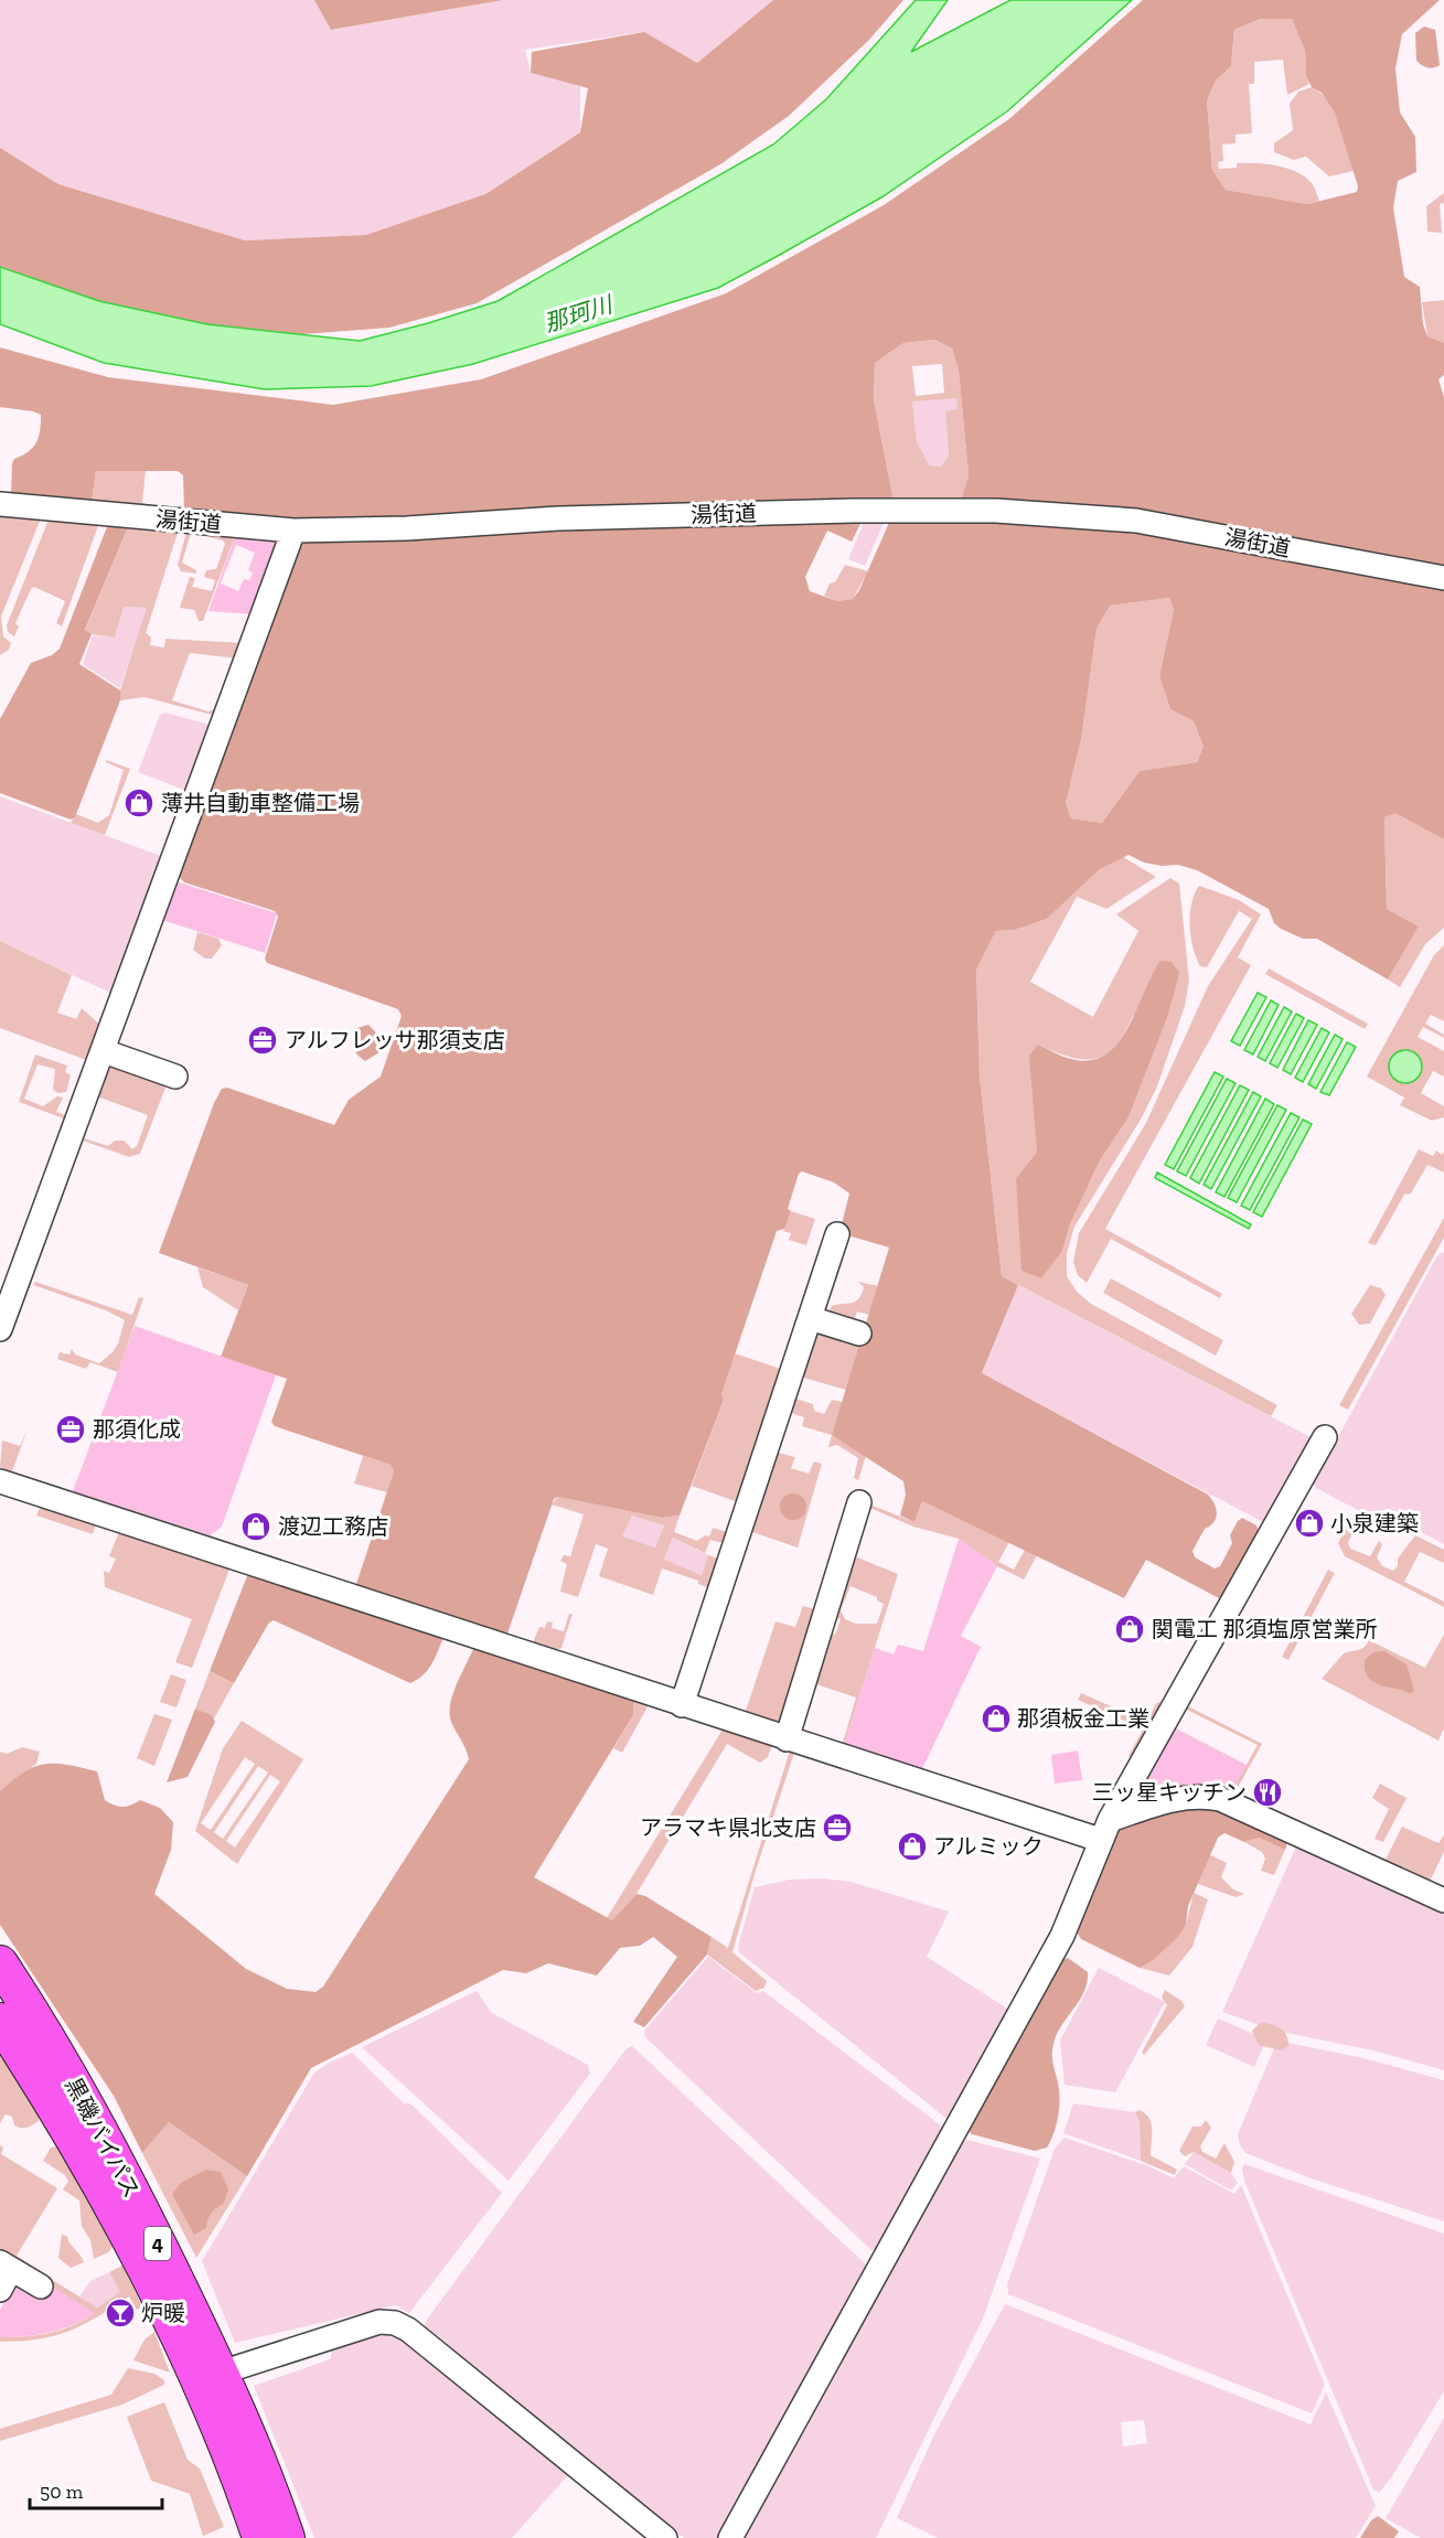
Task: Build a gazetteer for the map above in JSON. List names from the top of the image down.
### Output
{
  "streets": {
    "highway": ["黒磯バイパス", "4"],
    "street": ["湯街道"]
  },
  "water": ["那珂川"],
  "places": {
    "shop": [
      "薄井自動車整備工場",
      "小泉建築",
      "渡辺工務店",
      "関電工 那須塩原営業所",
      "那須板金工業",
      "アルミック"
    ],
    "office": ["アルフレッサ那須支店", "那須化成", "アラマキ県北支店"],
    "restaurant": ["三ッ星キッチン"],
    "bar": ["炉暖"]
  },
  "scale_bar": "50 m"
}
